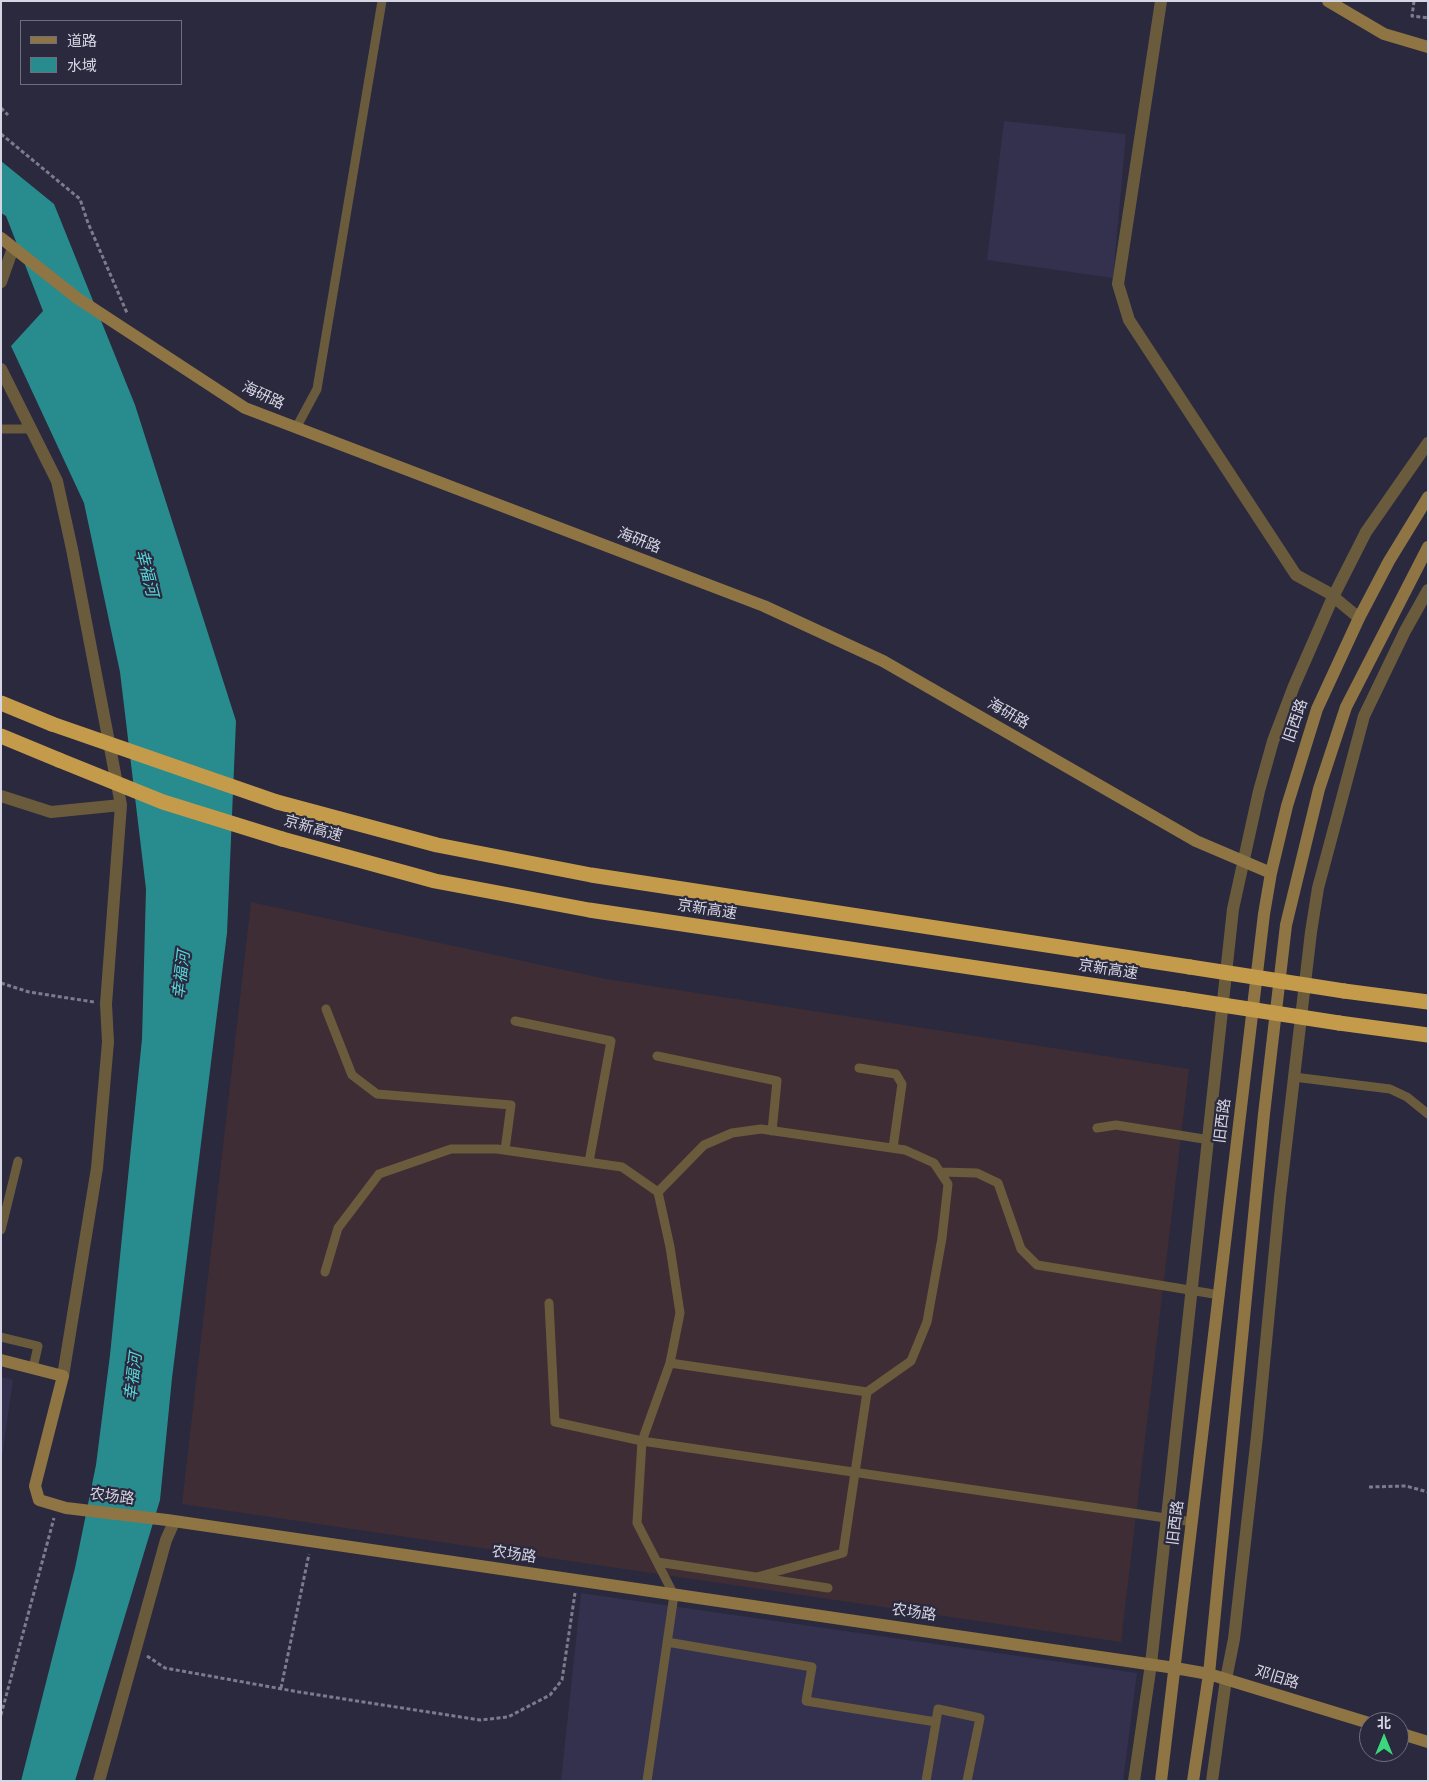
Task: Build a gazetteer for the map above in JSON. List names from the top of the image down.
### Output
{
  "streets": {
    "highway": ["京新高速"],
    "street": [
      "海研路",
      "旧西路",
      "农场路",
      "邓旧路"
    ]
  },
  "crossings": [
    ["海研路", "旧西路"],
    ["旧西路", "农场路"],
    ["旧西路", "邓旧路"],
    ["农场路", "邓旧路"]
  ],
  "water": ["幸福河"],
  "legend": ["道路", "水域"],
  "north": "top"
}
